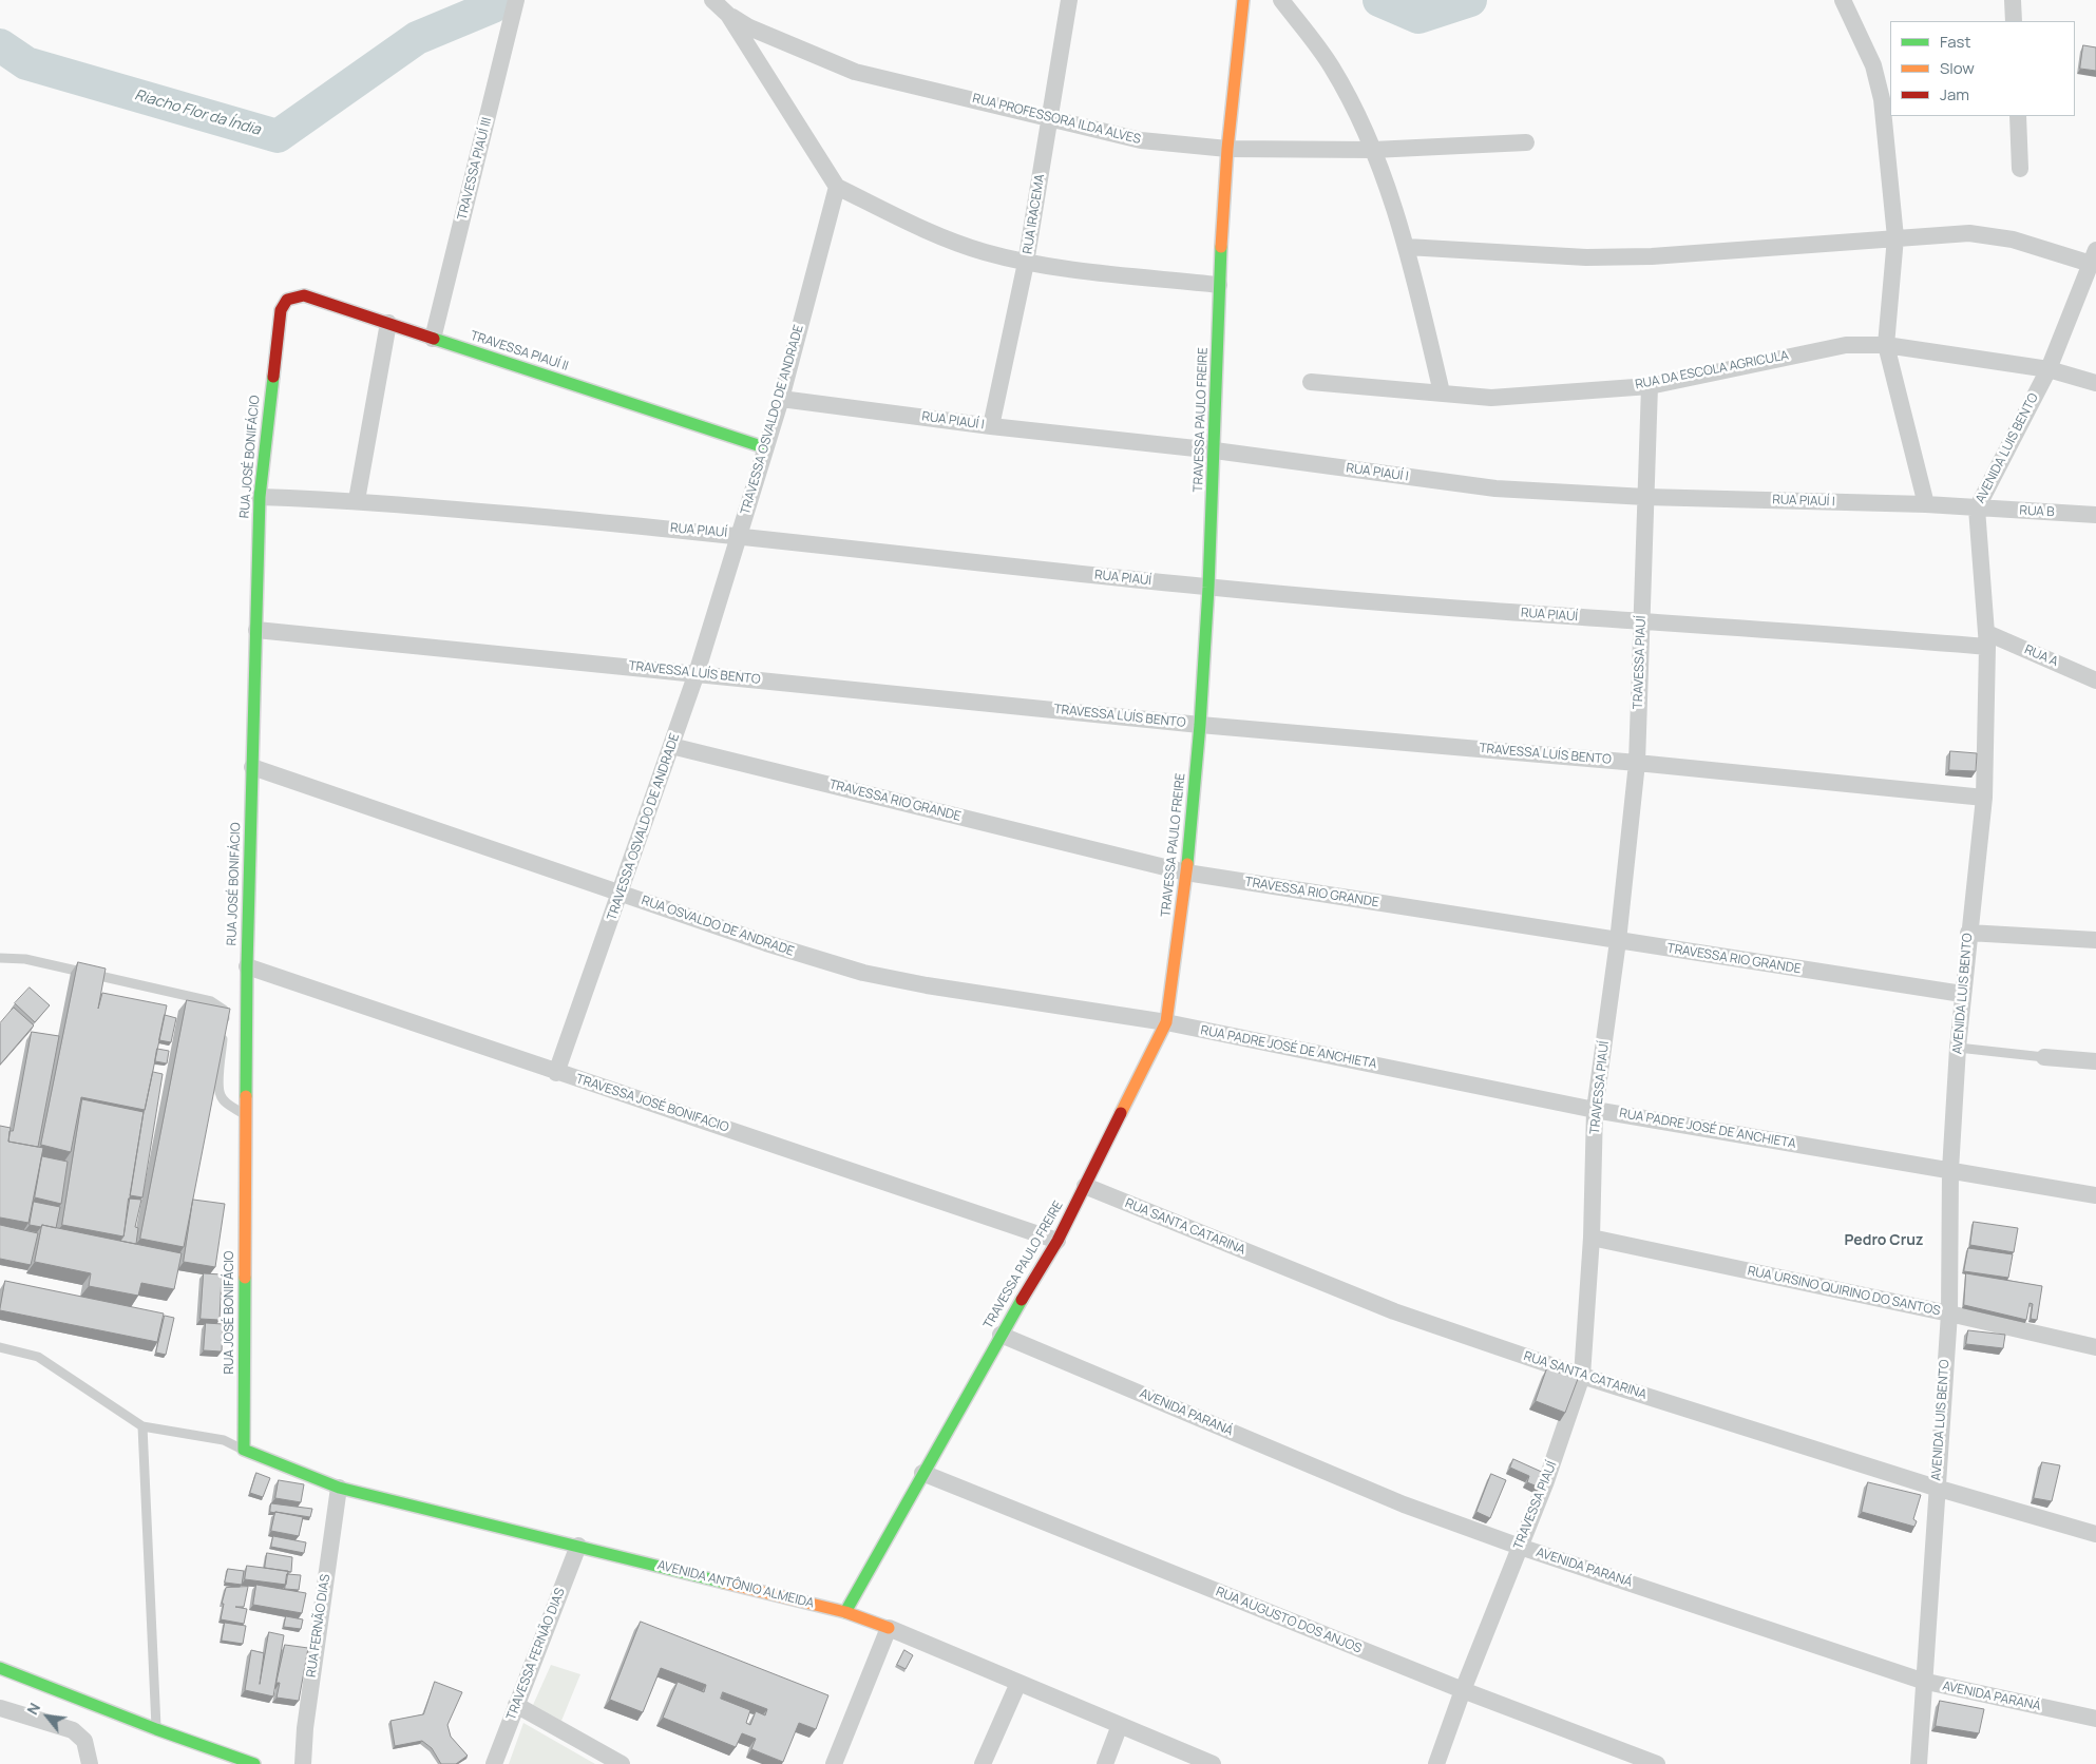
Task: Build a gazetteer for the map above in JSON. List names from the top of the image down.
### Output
{
  "streets": {
    "street": [
      "RUA PROFESSORA ILDA ALVES",
      "TRAVESSA PIAUÍ III",
      "RUA IRACEMA",
      "TRAVESSA PIAUÍ II",
      "RUA DA ESCOLA AGRICULA",
      "TRAVESSA OSVALDO DE ANDRADE",
      "TRAVESSA PAULO FREIRE",
      "RUA PIAUÍ I",
      "AVENIDA LUIS BENTO",
      "RUA JOSÉ BONIFÁCIO",
      "RUA B",
      "RUA PIAUÍ",
      "RUA A",
      "TRAVESSA PIAUÍ",
      "TRAVESSA LUÍS BENTO",
      "TRAVESSA RIO GRANDE",
      "RUA OSVALDO DE ANDRADE",
      "RUA PADRE JOSÉ DE ANCHIETA",
      "TRAVESSA JOSÉ BONIFACIO",
      "RUA SANTA CATARINA",
      "RUA URSINO QUIRINO DO SANTOS",
      "AVENIDA PARANÁ",
      "AVENIDA ANTÔNIO ALMEIDA",
      "RUA AUGUSTO DOS ANJOS",
      "RUA FERNÃO DIAS",
      "TRAVESSA FERNÃO DIAS"
    ]
  },
  "crossings": [
    ["RUA PROFESSORA ILDA ALVES", "RUA IRACEMA"],
    ["RUA PROFESSORA ILDA ALVES", "TRAVESSA PAULO FREIRE"],
    ["TRAVESSA PIAUÍ III", "TRAVESSA PIAUÍ II"],
    ["RUA IRACEMA", "RUA PIAUÍ I"],
    ["TRAVESSA PIAUÍ II", "TRAVESSA OSVALDO DE ANDRADE"],
    ["TRAVESSA PIAUÍ II", "RUA JOSÉ BONIFÁCIO"],
    ["RUA DA ESCOLA AGRICULA", "AVENIDA LUIS BENTO"],
    ["RUA DA ESCOLA AGRICULA", "TRAVESSA PIAUÍ"],
    ["TRAVESSA OSVALDO DE ANDRADE", "RUA PIAUÍ I"],
    ["TRAVESSA OSVALDO DE ANDRADE", "RUA PIAUÍ"],
    ["TRAVESSA OSVALDO DE ANDRADE", "TRAVESSA LUÍS BENTO"],
    ["TRAVESSA OSVALDO DE ANDRADE", "TRAVESSA RIO GRANDE"],
    ["TRAVESSA OSVALDO DE ANDRADE", "RUA OSVALDO DE ANDRADE"],
    ["TRAVESSA OSVALDO DE ANDRADE", "TRAVESSA JOSÉ BONIFACIO"],
    ["TRAVESSA PAULO FREIRE", "RUA PIAUÍ I"],
    ["TRAVESSA PAULO FREIRE", "RUA PIAUÍ"],
    ["TRAVESSA PAULO FREIRE", "TRAVESSA LUÍS BENTO"],
    ["TRAVESSA PAULO FREIRE", "TRAVESSA RIO GRANDE"],
    ["TRAVESSA PAULO FREIRE", "RUA OSVALDO DE ANDRADE"],
    ["TRAVESSA PAULO FREIRE", "RUA PADRE JOSÉ DE ANCHIETA"],
    ["TRAVESSA PAULO FREIRE", "TRAVESSA JOSÉ BONIFACIO"],
    ["TRAVESSA PAULO FREIRE", "RUA SANTA CATARINA"],
    ["TRAVESSA PAULO FREIRE", "AVENIDA PARANÁ"],
    ["TRAVESSA PAULO FREIRE", "AVENIDA ANTÔNIO ALMEIDA"],
    ["TRAVESSA PAULO FREIRE", "RUA AUGUSTO DOS ANJOS"],
    ["RUA PIAUÍ I", "AVENIDA LUIS BENTO"],
    ["RUA PIAUÍ I", "RUA B"],
    ["RUA PIAUÍ I", "TRAVESSA PIAUÍ"],
    ["AVENIDA LUIS BENTO", "RUA B"],
    ["AVENIDA LUIS BENTO", "RUA PIAUÍ"],
    ["AVENIDA LUIS BENTO", "RUA A"],
    ["AVENIDA LUIS BENTO", "TRAVESSA LUÍS BENTO"],
    ["AVENIDA LUIS BENTO", "TRAVESSA RIO GRANDE"],
    ["AVENIDA LUIS BENTO", "RUA PADRE JOSÉ DE ANCHIETA"],
    ["AVENIDA LUIS BENTO", "RUA SANTA CATARINA"],
    ["AVENIDA LUIS BENTO", "RUA URSINO QUIRINO DO SANTOS"],
    ["AVENIDA LUIS BENTO", "AVENIDA PARANÁ"],
    ["RUA JOSÉ BONIFÁCIO", "RUA PIAUÍ"],
    ["RUA JOSÉ BONIFÁCIO", "TRAVESSA LUÍS BENTO"],
    ["RUA JOSÉ BONIFÁCIO", "RUA OSVALDO DE ANDRADE"],
    ["RUA JOSÉ BONIFÁCIO", "TRAVESSA JOSÉ BONIFACIO"],
    ["RUA JOSÉ BONIFÁCIO", "AVENIDA ANTÔNIO ALMEIDA"],
    ["RUA PIAUÍ", "RUA A"],
    ["RUA PIAUÍ", "TRAVESSA PIAUÍ"],
    ["TRAVESSA PIAUÍ", "TRAVESSA LUÍS BENTO"],
    ["TRAVESSA PIAUÍ", "TRAVESSA RIO GRANDE"],
    ["TRAVESSA PIAUÍ", "RUA PADRE JOSÉ DE ANCHIETA"],
    ["TRAVESSA PIAUÍ", "RUA SANTA CATARINA"],
    ["TRAVESSA PIAUÍ", "RUA URSINO QUIRINO DO SANTOS"],
    ["TRAVESSA PIAUÍ", "AVENIDA PARANÁ"],
    ["TRAVESSA PIAUÍ", "RUA AUGUSTO DOS ANJOS"],
    ["RUA OSVALDO DE ANDRADE", "RUA PADRE JOSÉ DE ANCHIETA"],
    ["AVENIDA ANTÔNIO ALMEIDA", "RUA FERNÃO DIAS"],
    ["AVENIDA ANTÔNIO ALMEIDA", "TRAVESSA FERNÃO DIAS"]
  ],
  "districts": ["Pedro Cruz"],
  "water": ["Riacho Flor da Índia"],
  "legend": ["Fast", "Slow", "Jam"],
  "north": "top left"
}
